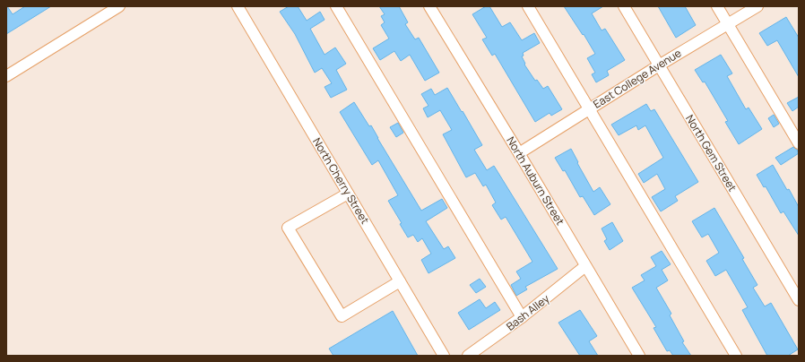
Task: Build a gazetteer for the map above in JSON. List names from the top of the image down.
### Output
{
  "streets": {
    "street": [
      "East College Avenue",
      "North Gem Street",
      "North Cherry Street",
      "North Auburn Street",
      "Bash Alley"
    ]
  },
  "crossings": [
    ["East College Avenue", "North Gem Street"],
    ["East College Avenue", "North Auburn Street"],
    ["North Auburn Street", "Bash Alley"]
  ]
}
